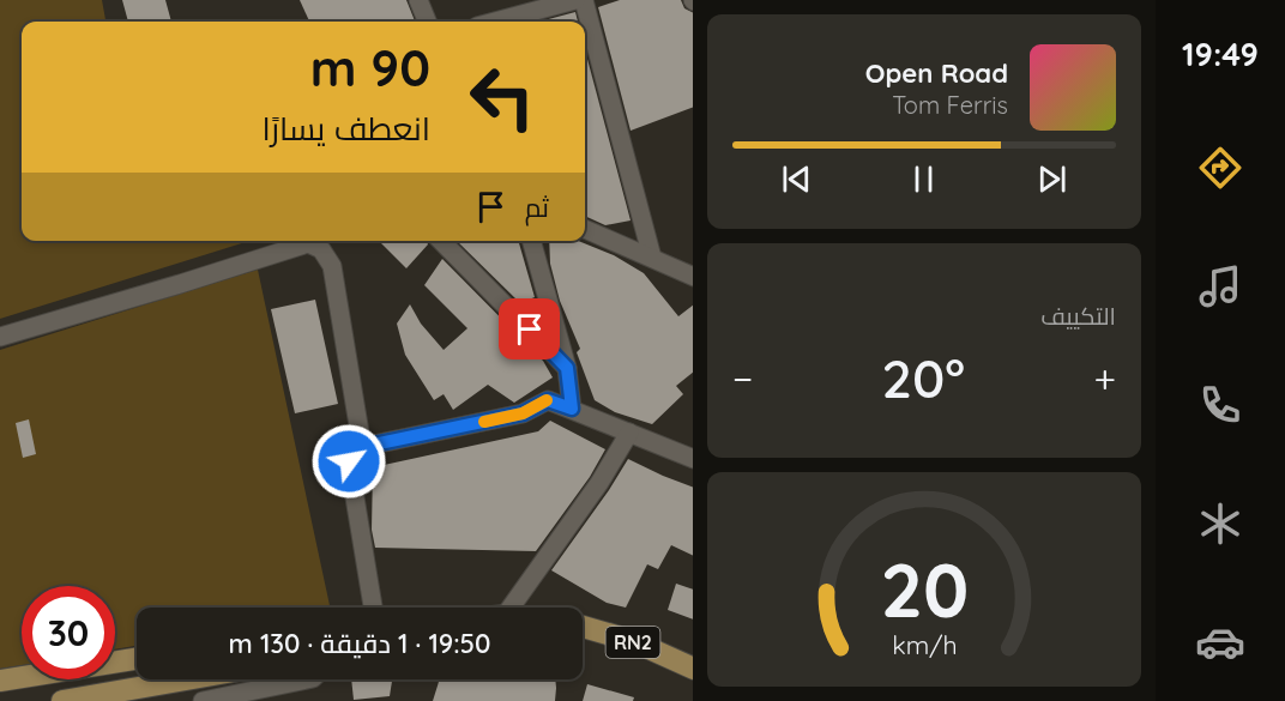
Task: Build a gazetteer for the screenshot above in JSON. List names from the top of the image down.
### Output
{
  "streets": {
    "main road": ["RN2"]
  },
  "page": {
    "tabs": "19:49",
    "turn": ["90 m", "انعطف يسارًا"],
    "song": ["Open Road", "Tom Ferris"],
    "then": "ثم",
    "tile": "التكييف",
    "heat": ["−", "20°", "+"],
    "limit": "30",
    "trip": "19:50 · 1 دقيقة · 130 m",
    "gauge": ["20", "km/h"]
  }
}
